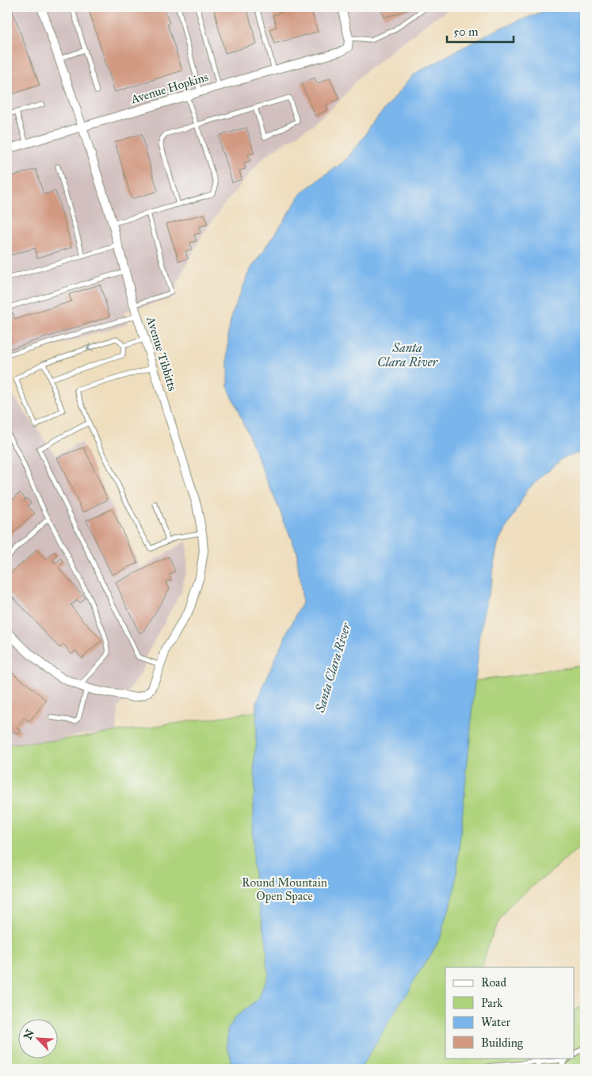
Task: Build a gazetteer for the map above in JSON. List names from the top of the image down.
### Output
{
  "streets": {
    "street": ["Avenue Hopkins", "Avenue Tibbitts"]
  },
  "crossings": [
    ["Avenue Hopkins", "Avenue Tibbitts"]
  ],
  "water": ["Santa Clara River"],
  "parks": ["Round Mountain Open Space"],
  "legend": [
    "Road",
    "Park",
    "Water",
    "Building"
  ],
  "scale_bar": "50 m",
  "north": "top left"
}
